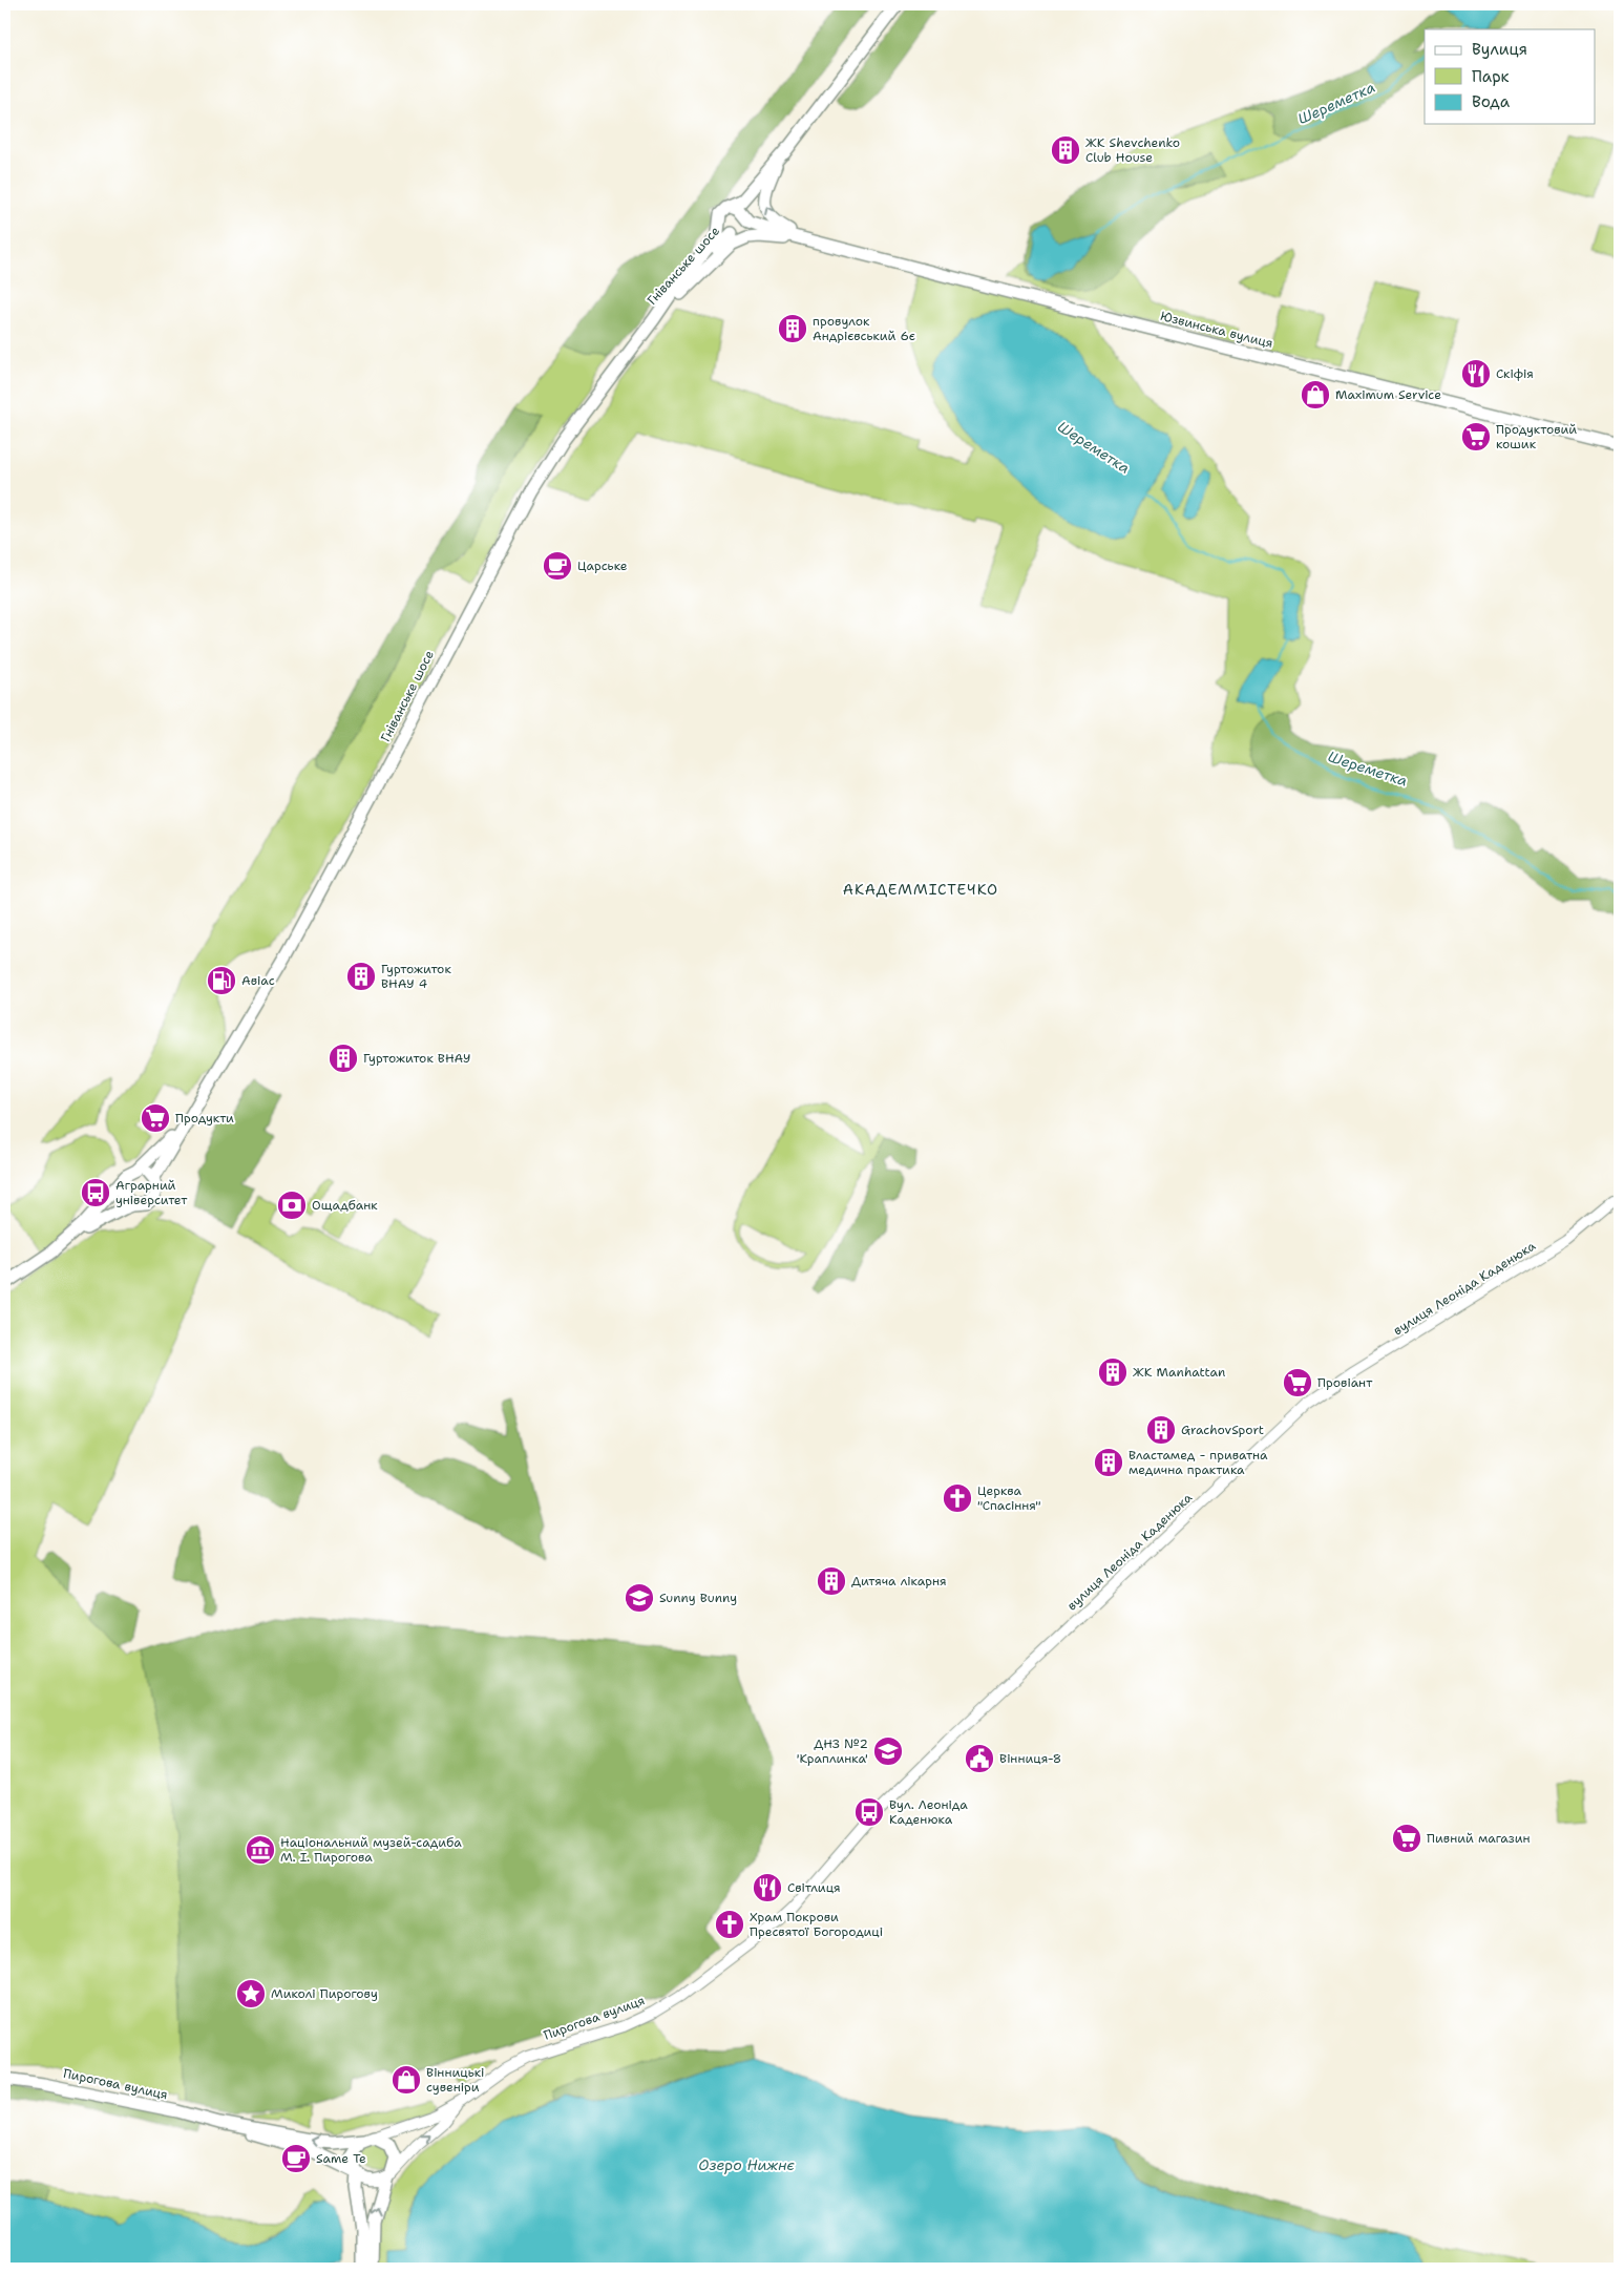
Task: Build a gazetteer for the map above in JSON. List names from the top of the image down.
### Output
{
  "streets": {
    "main road": ["Гніванське шосе", "Юзвинська вулиця", "Пирогова вулиця"],
    "street": ["вулиця Леоніда Каденюка"]
  },
  "crossings": [
    ["вулиця Леоніда Каденюка", "Пирогова вулиця"]
  ],
  "districts": ["АКАДЕММІСТЕЧКО"],
  "water": ["Шереметка", "Озеро Нижнє"],
  "places": {
    "building": [
      "ЖК Shevchenko Club House",
      "провулок Андрієвський 6є",
      "Гуртожиток ВНАУ 4",
      "Гуртожиток ВНАУ",
      "ЖК Manhattan",
      "GrachovSport",
      "Властамед - приватна медична практика",
      "Дитяча лікарня"
    ],
    "restaurant": ["Скіфія", "Світлиця"],
    "shop": ["Maximum Service", "Вінницькі сувеніри"],
    "supermarket": [
      "Продуктовий кошик",
      "Продукти",
      "Провіант",
      "Пивний магазин"
    ],
    "cafe": ["Царське", "Same Te"],
    "fuel station": ["Авіас"],
    "bus stop": ["Аграрний університет", "Вул. Леоніда Каденюка"],
    "bank": ["Ощадбанк"],
    "church": ["Церква \"Спасіння\"", "Храм Покрови Пресвятої Богородиці"],
    "school or university": ["Sunny Bunny", "ДНЗ №2 'Краплинка'"],
    "public building": ["Вінниця-8"],
    "museum": ["Національний музей-садиба М. І. Пирогова"],
    "place": ["Миколі Пирогову"]
  },
  "legend": ["Вулиця", "Парк", "Вода"]
}
